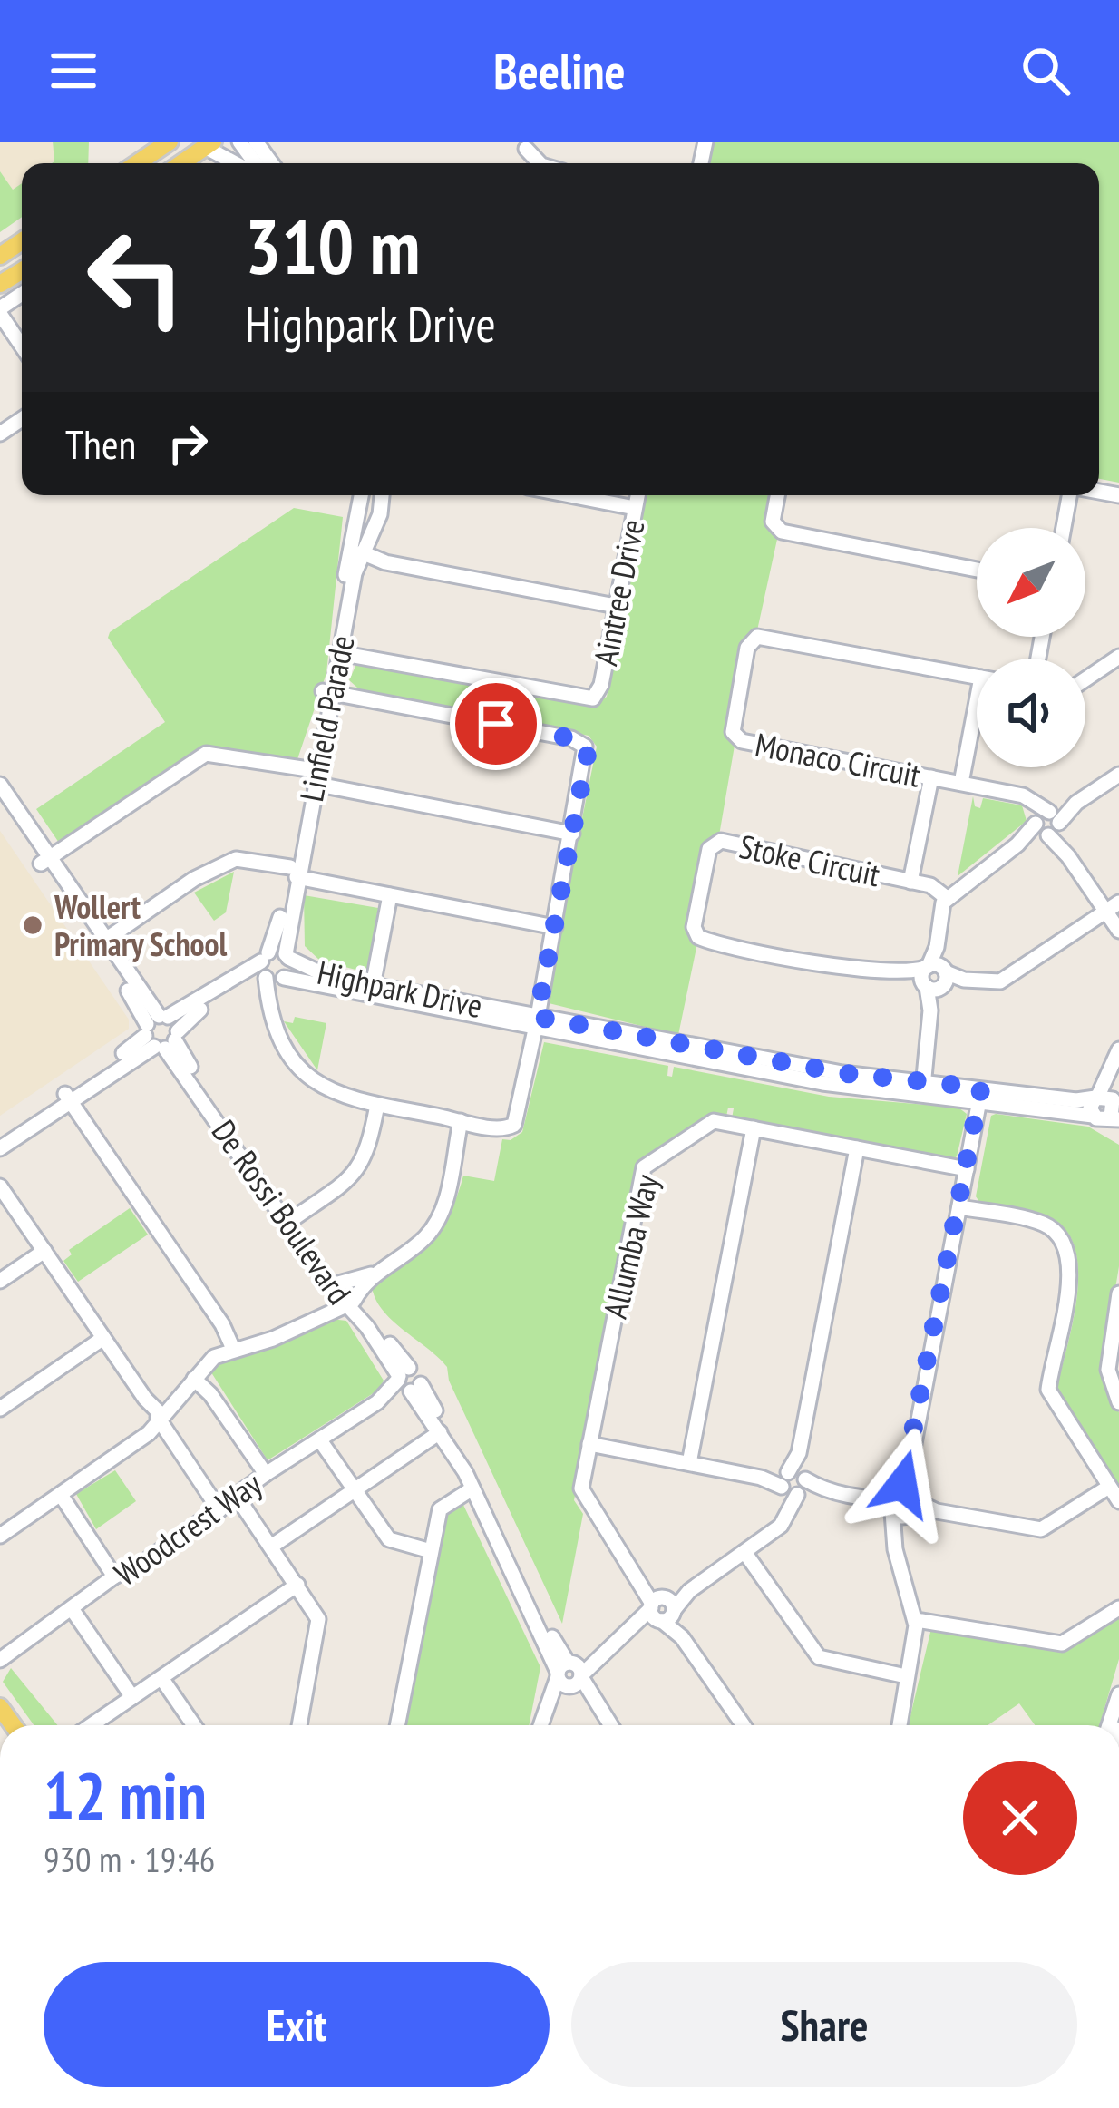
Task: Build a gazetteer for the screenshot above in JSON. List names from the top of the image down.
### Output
{
  "streets": {
    "street": [
      "Aintree Drive",
      "Linfield Parade",
      "Monaco Circuit",
      "Stoke Circuit",
      "Highpark Drive",
      "De Rossi Boulevard",
      "Allumba Way",
      "Woodcrest Way"
    ]
  },
  "crossings": [
    ["Aintree Drive", "Linfield Parade"],
    ["Linfield Parade", "Highpark Drive"],
    ["Monaco Circuit", "Stoke Circuit"],
    ["De Rossi Boulevard", "Woodcrest Way"]
  ],
  "places": ["Wollert Primary School"],
  "north": "bottom left",
  "page": {
    "header": "Beeline",
    "turn": ["310 m", "Highpark Drive"],
    "then": "Then",
    "heading": ["12 min", "930 m · 19:46"],
    "buttons": ["Exit", "Share"]
  }
}
